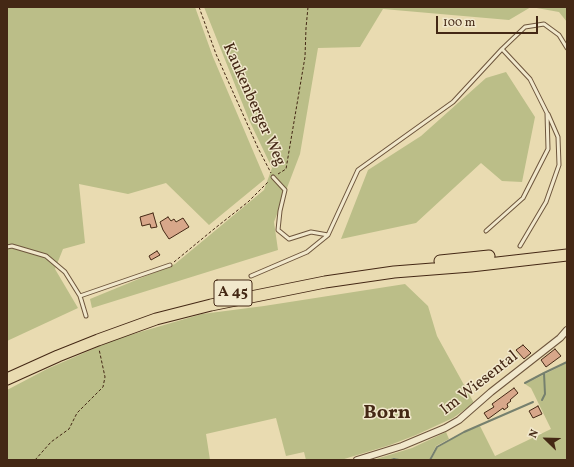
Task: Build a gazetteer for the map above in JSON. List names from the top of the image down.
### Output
{
  "streets": {
    "highway": ["A 45"],
    "street": ["Im Wiesental"],
    "path": ["Kaukenberger Weg"]
  },
  "districts": ["Born"],
  "scale_bar": "100 m",
  "north": "top left"
}
